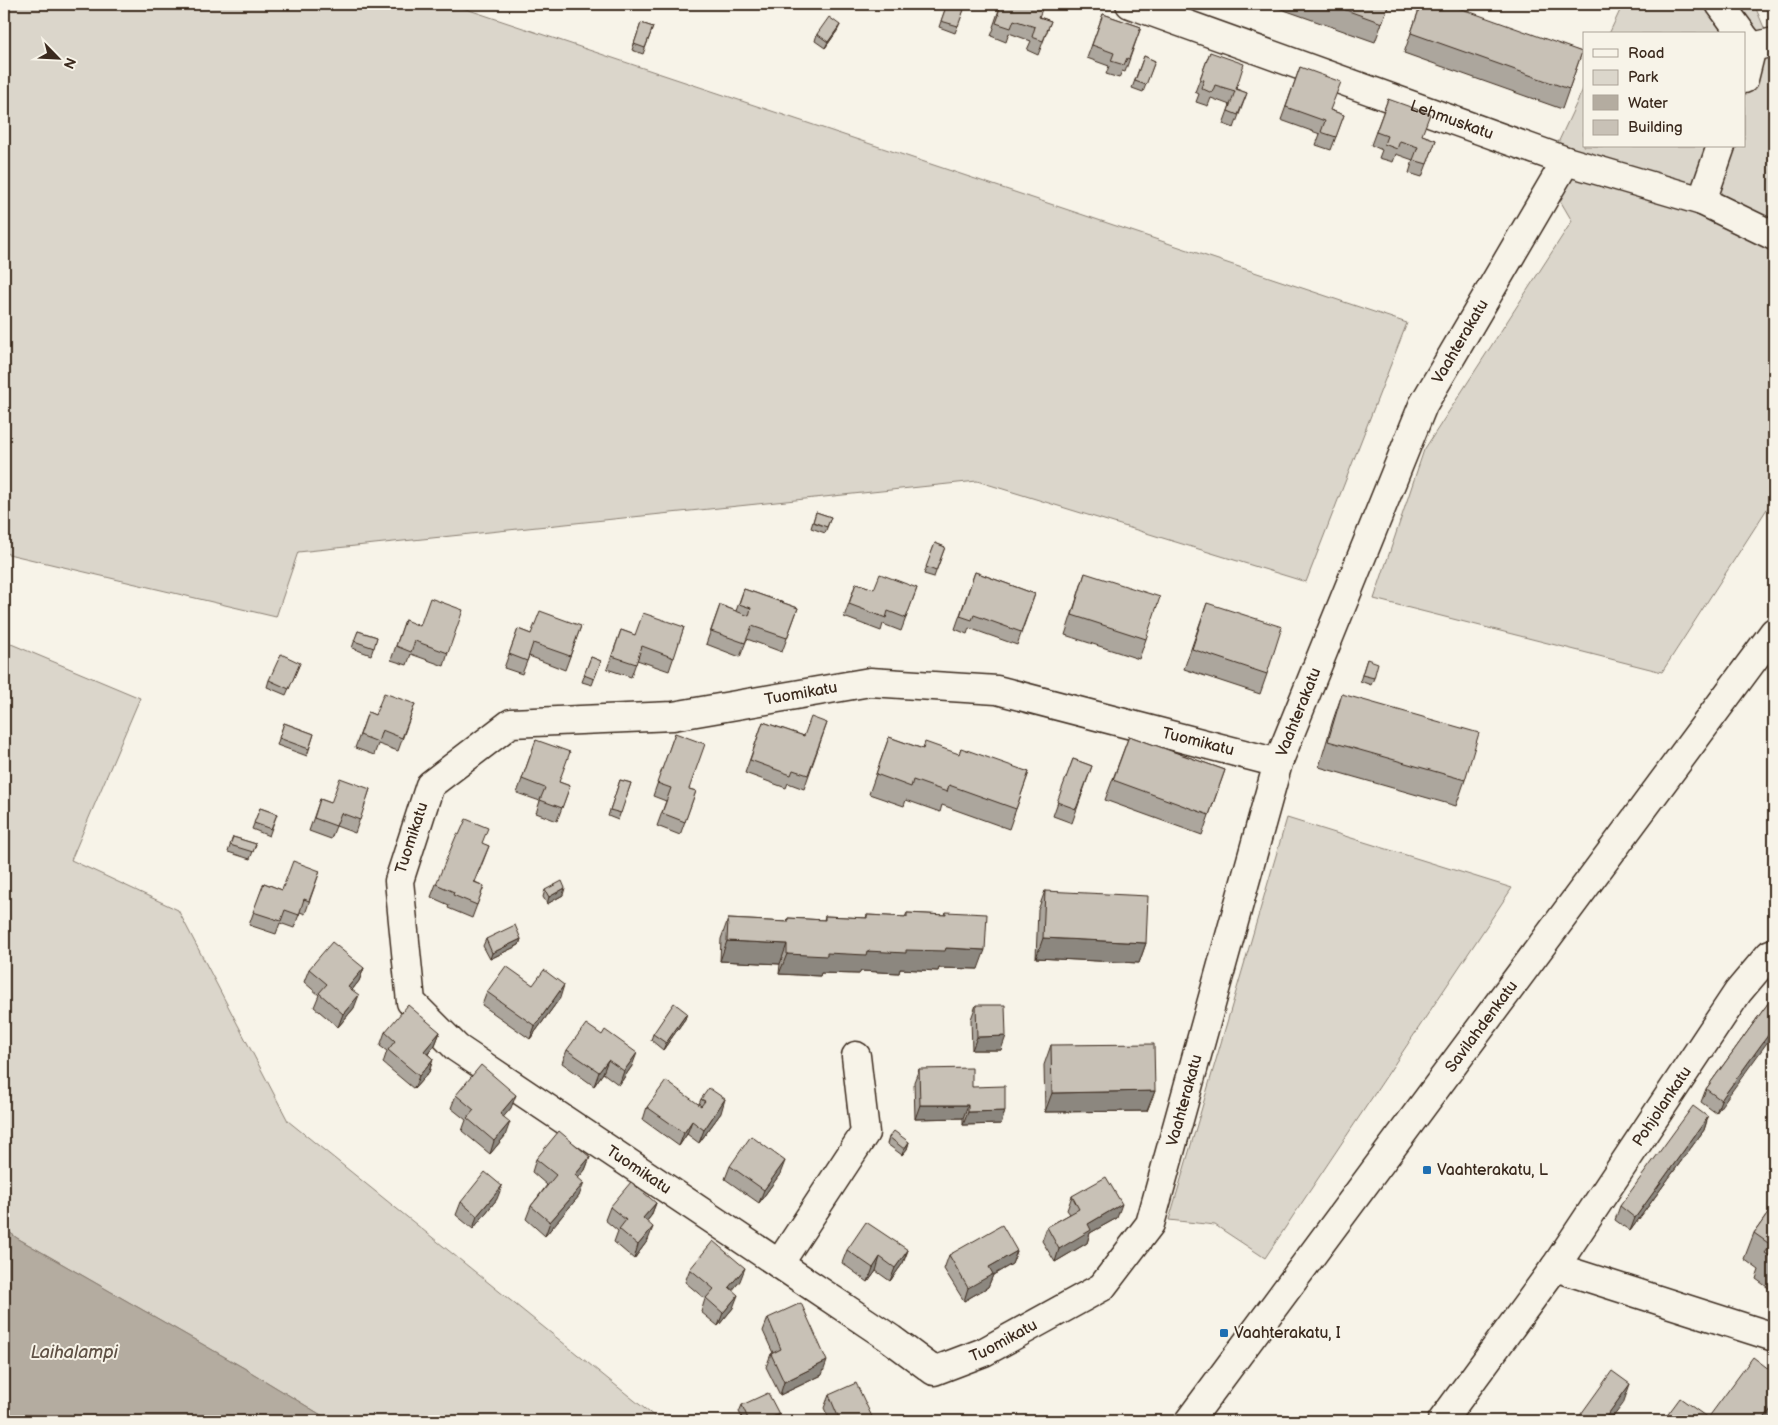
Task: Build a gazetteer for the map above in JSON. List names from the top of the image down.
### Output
{
  "streets": {
    "street": [
      "Lehmuskatu",
      "Vaahterakatu",
      "Tuomikatu",
      "Savilahdenkatu",
      "Pohjolankatu"
    ]
  },
  "crossings": [
    ["Lehmuskatu", "Vaahterakatu"],
    ["Vaahterakatu", "Tuomikatu"]
  ],
  "water": ["Laihalampi"],
  "places": {
    "transit": ["Vaahterakatu, L", "Vaahterakatu, I"]
  },
  "legend": [
    "Road",
    "Park",
    "Water",
    "Building"
  ],
  "north": "bottom right"
}
